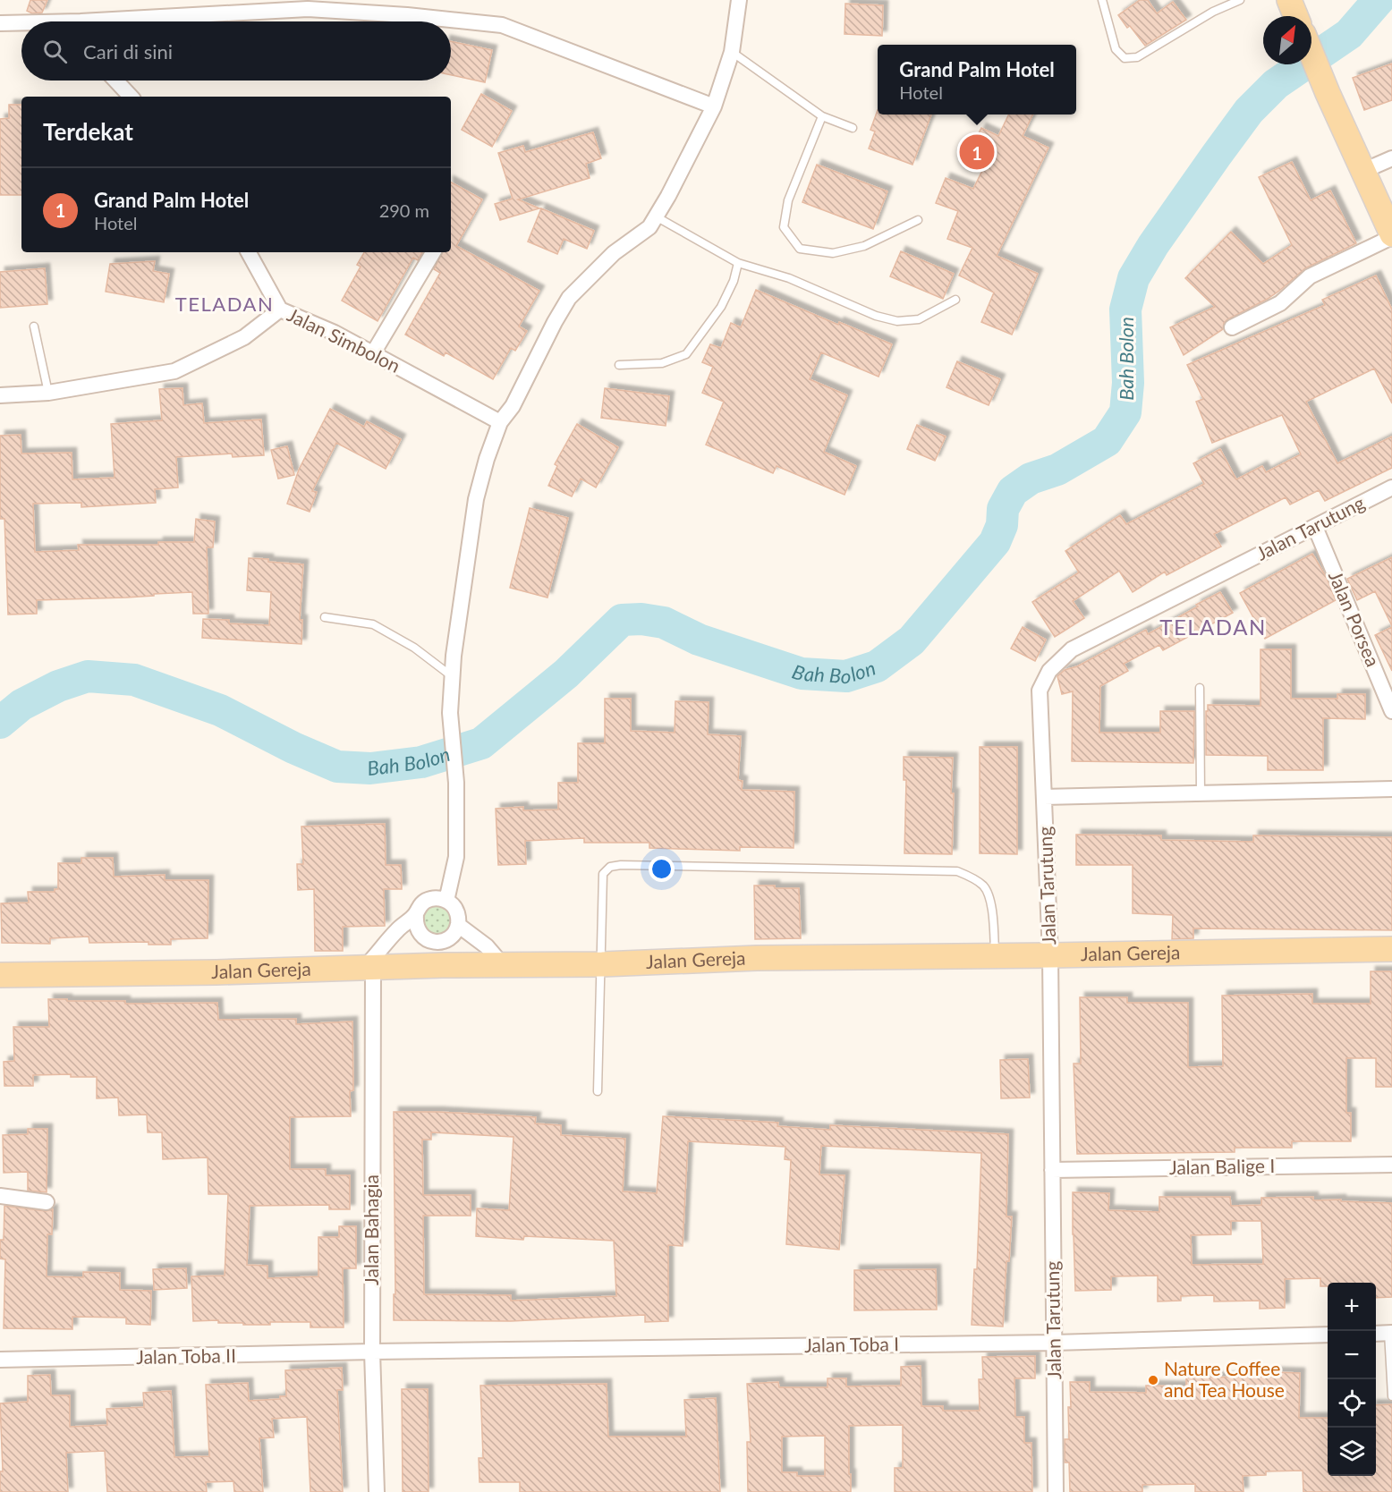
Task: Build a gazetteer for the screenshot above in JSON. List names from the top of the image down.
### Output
{
  "streets": {
    "main road": ["Jalan Gereja"],
    "street": [
      "Jalan Simbolon",
      "Jalan Tarutung",
      "Jalan Porsea",
      "Jalan Balige I",
      "Jalan Bahagia",
      "Jalan Toba I",
      "Jalan Toba II"
    ]
  },
  "crossings": [
    ["Jalan Tarutung", "Jalan Porsea"],
    ["Jalan Tarutung", "Jalan Gereja"],
    ["Jalan Tarutung", "Jalan Balige I"],
    ["Jalan Tarutung", "Jalan Toba I"],
    ["Jalan Gereja", "Jalan Bahagia"],
    ["Jalan Bahagia", "Jalan Toba I"],
    ["Jalan Bahagia", "Jalan Toba II"],
    ["Jalan Toba I", "Jalan Toba II"]
  ],
  "districts": ["TELADAN", "TELADAN"],
  "water": ["Bah Bolon"],
  "places": ["Nature Coffee and Tea House"],
  "north": "top right",
  "page": {
    "search": "Cari di sini",
    "popup": ["Grand Palm Hotel", "Hotel"],
    "heading": "Terdekat",
    "pins": "1",
    "list": [
      {
        "mark": "1",
        "name": "Grand Palm Hotel",
        "note": "Hotel",
        "value": "290 m"
      }
    ],
    "map_buttons": ["+", "−"]
  }
}
